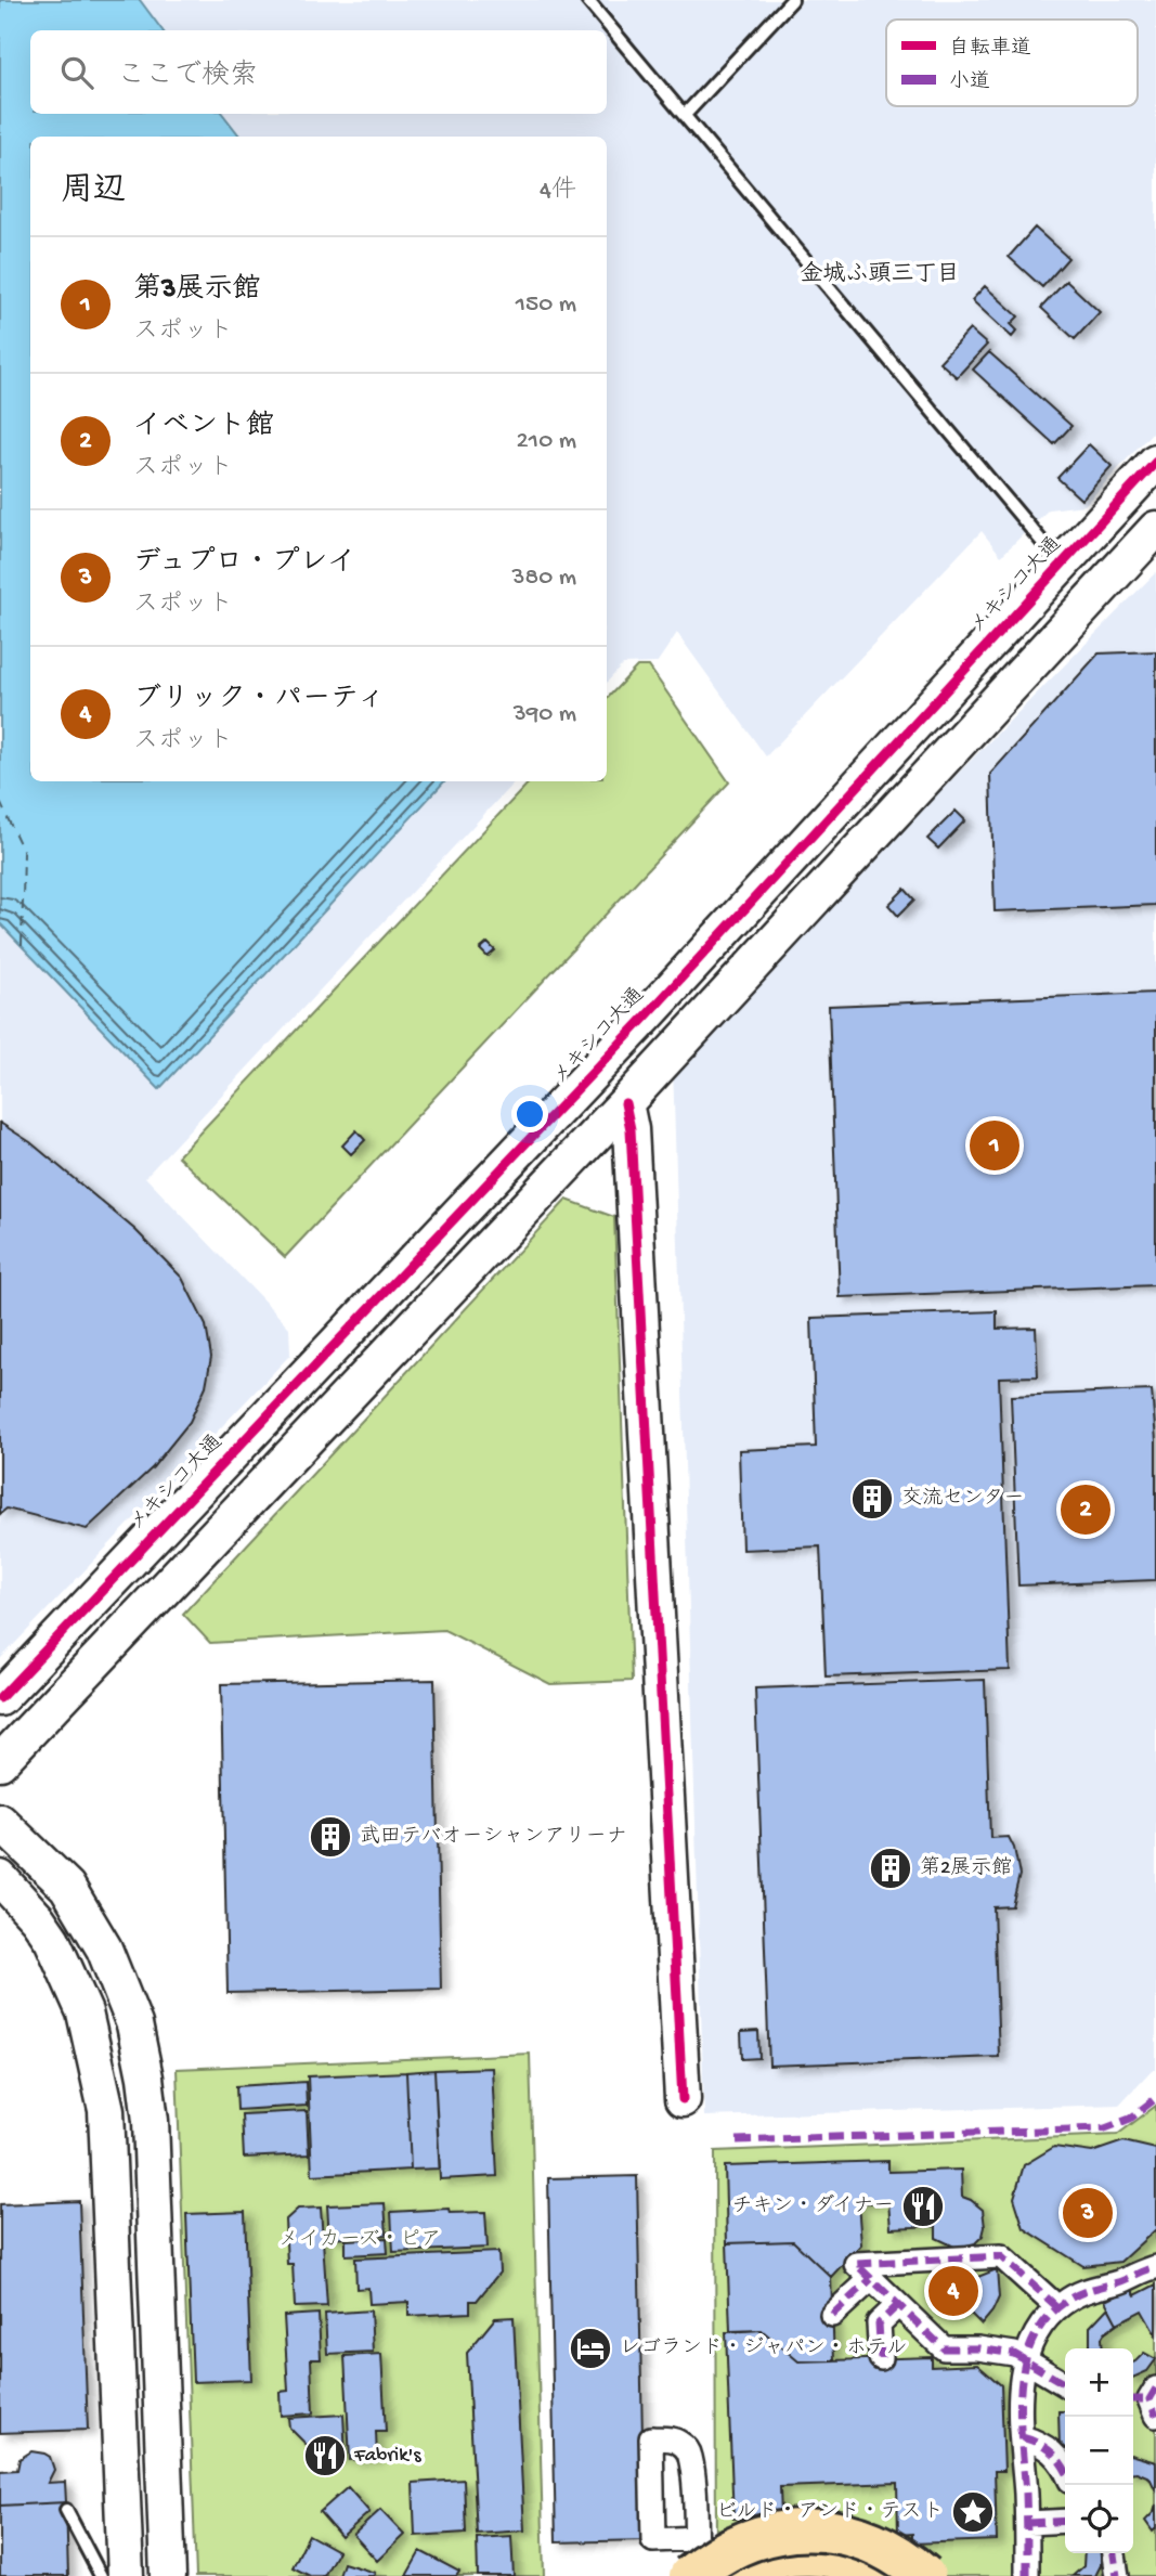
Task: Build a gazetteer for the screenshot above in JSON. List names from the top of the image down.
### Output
{
  "streets": {
    "street": ["メキシコ大通"]
  },
  "districts": ["金城ふ頭三丁目"],
  "parks": ["メイカーズ・ピア"],
  "places": {
    "building": ["交流センター", "武田テバオーシャンアリーナ", "第2展示館"],
    "restaurant": ["チキン・ダイナー", "Fabrik's"],
    "hotel": ["レゴランド・ジャパン・ホテル"],
    "place": ["ビルド・アンド・テスト"]
  },
  "legend": ["自転車道", "小道"],
  "page": {
    "search": "ここで検索",
    "heading": ["周辺", "4件"],
    "list": [
      {
        "mark": "1",
        "name": "第3展示館",
        "note": "スポット",
        "value": "150 m"
      },
      {
        "mark": "2",
        "name": "イベント館",
        "note": "スポット",
        "value": "210 m"
      },
      {
        "mark": "3",
        "name": "デュプロ・プレイ",
        "note": "スポット",
        "value": "380 m"
      },
      {
        "mark": "4",
        "name": "ブリック・パーティ",
        "note": "スポット",
        "value": "390 m"
      }
    ],
    "pins": [
      "1",
      "2",
      "3",
      "4"
    ],
    "map_buttons": ["+", "−"]
  }
}
